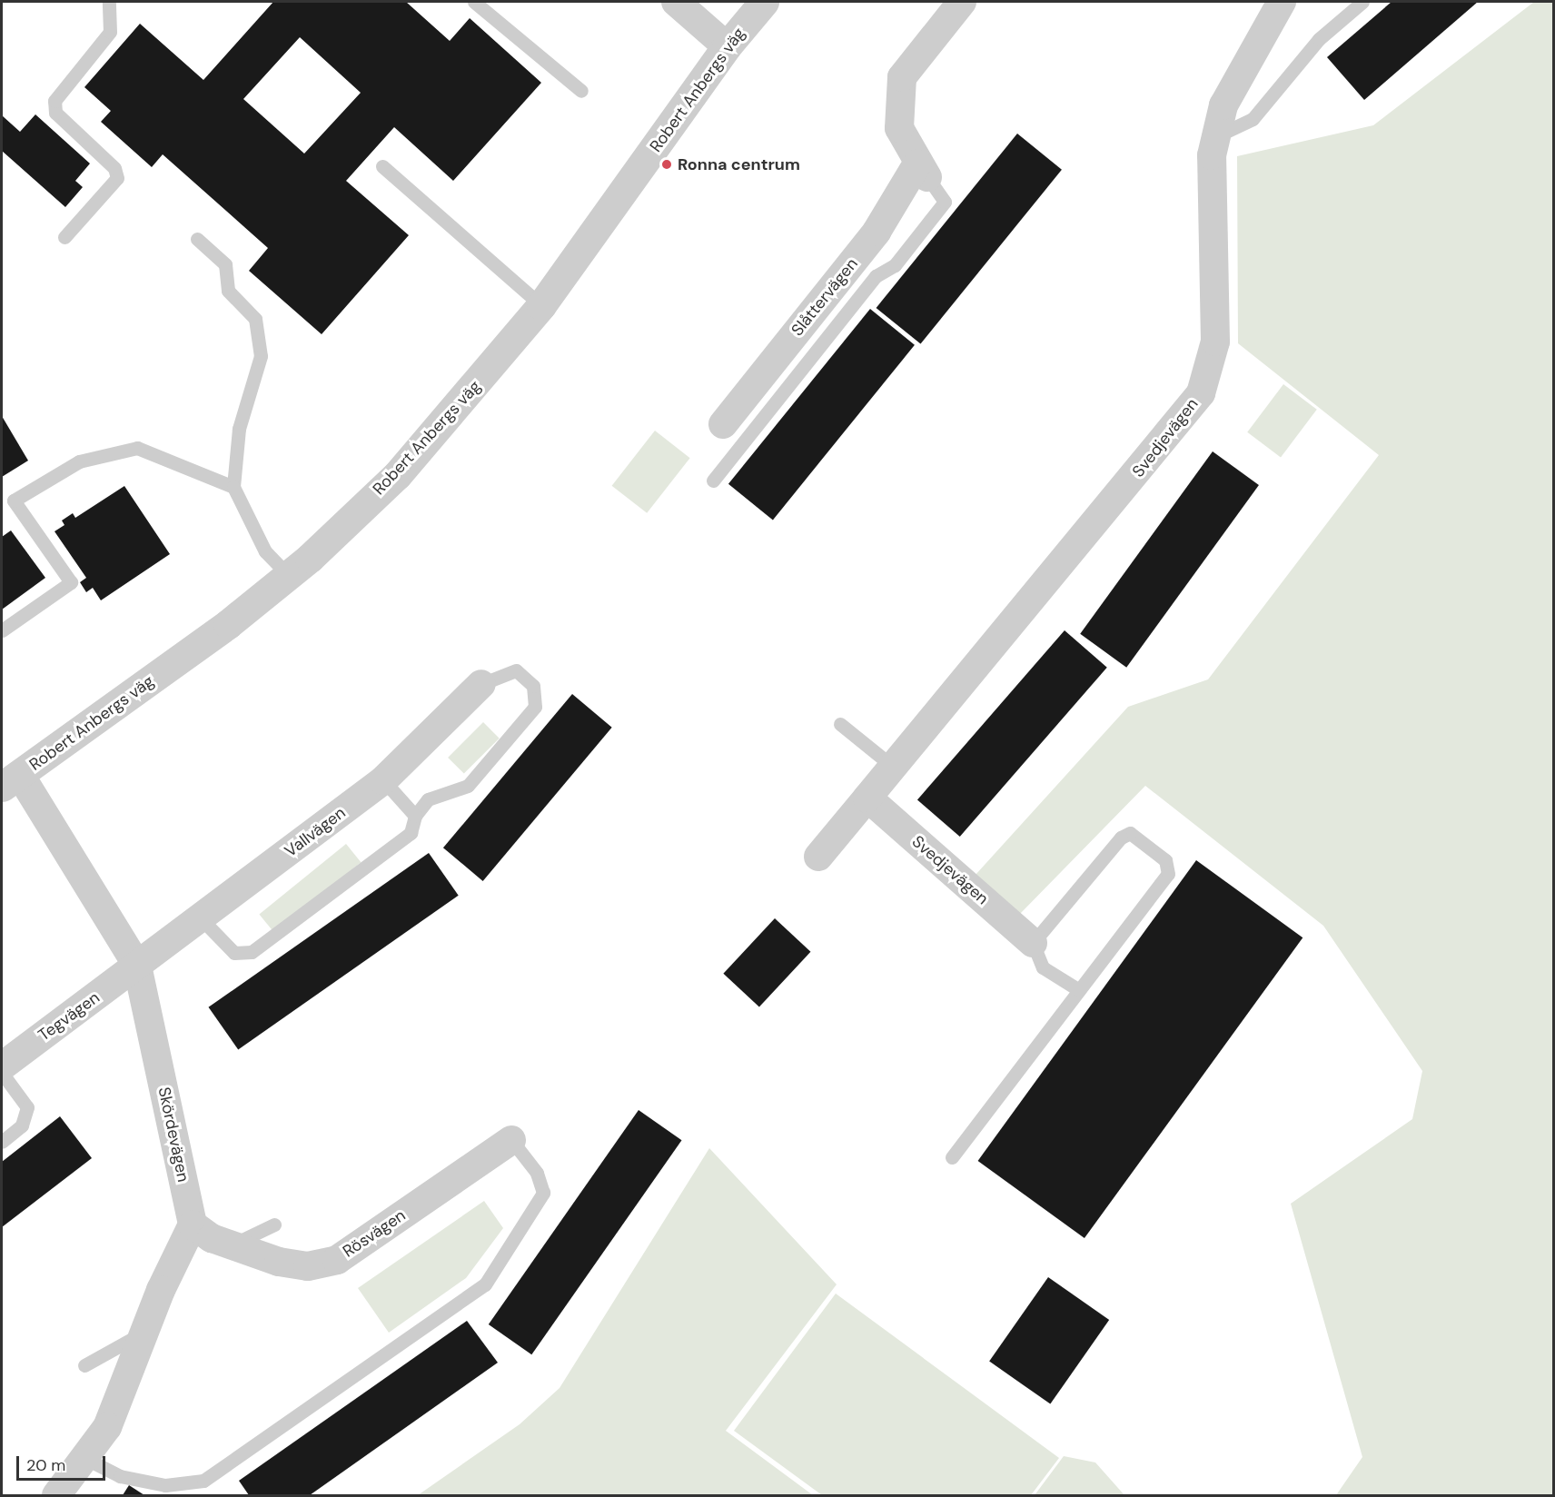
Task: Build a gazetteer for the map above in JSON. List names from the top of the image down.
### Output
{
  "streets": {
    "street": [
      "Robert Anbergs väg",
      "Slåttervägen",
      "Svedjevägen",
      "Vallvägen",
      "Tegvägen",
      "Skördevägen",
      "Rösvägen"
    ]
  },
  "crossings": [
    ["Robert Anbergs väg", "Skördevägen"],
    ["Vallvägen", "Tegvägen"],
    ["Vallvägen", "Skördevägen"],
    ["Tegvägen", "Skördevägen"],
    ["Skördevägen", "Rösvägen"]
  ],
  "places": ["Ronna centrum"],
  "scale_bar": "20 m"
}
